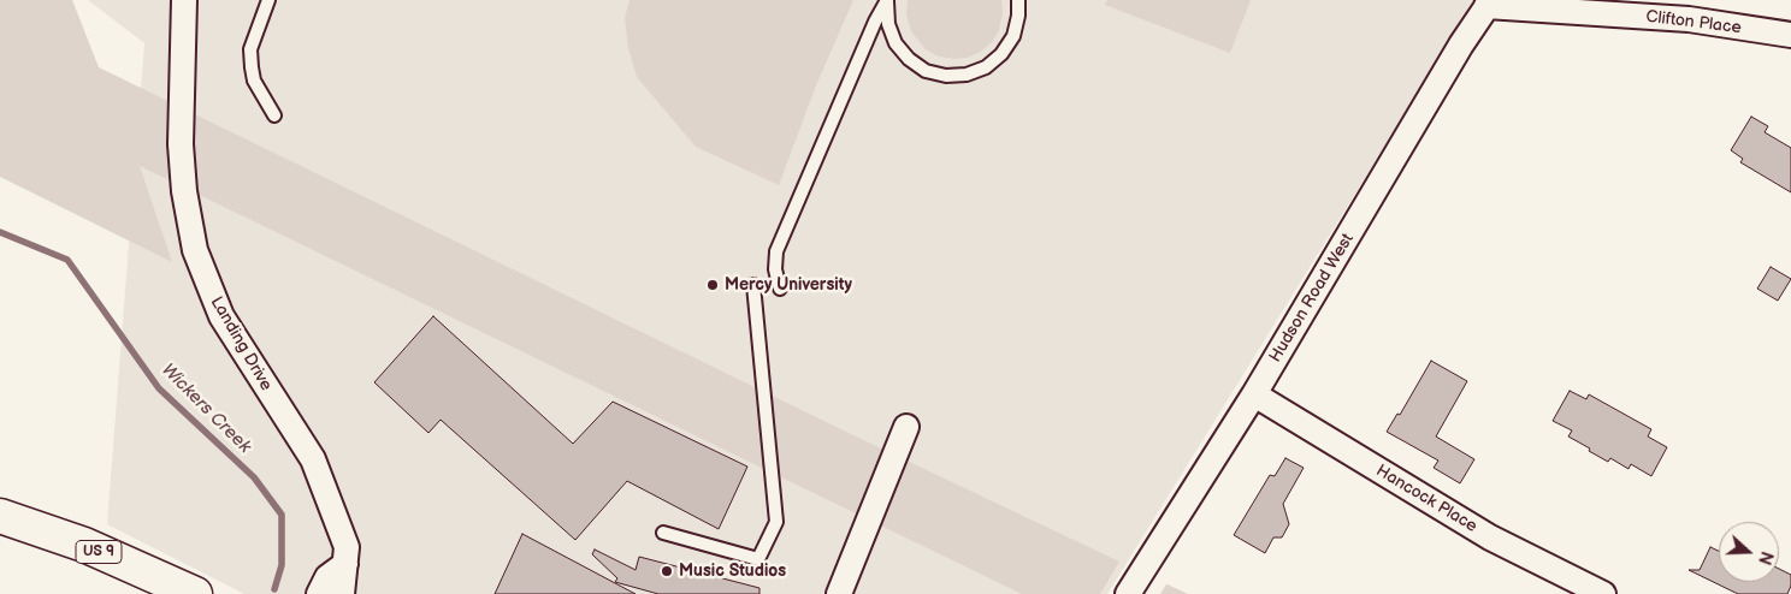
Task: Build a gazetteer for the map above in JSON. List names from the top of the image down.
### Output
{
  "streets": {
    "main road": ["US 9"],
    "street": [
      "Clifton Place",
      "Hudson Road West",
      "Landing Drive",
      "Hancock Place"
    ]
  },
  "crossings": [
    ["Clifton Place", "Hudson Road West"],
    ["Hudson Road West", "Hancock Place"]
  ],
  "water": ["Wickers Creek"],
  "places": ["Mercy University", "Music Studios"],
  "north": "right"
}
